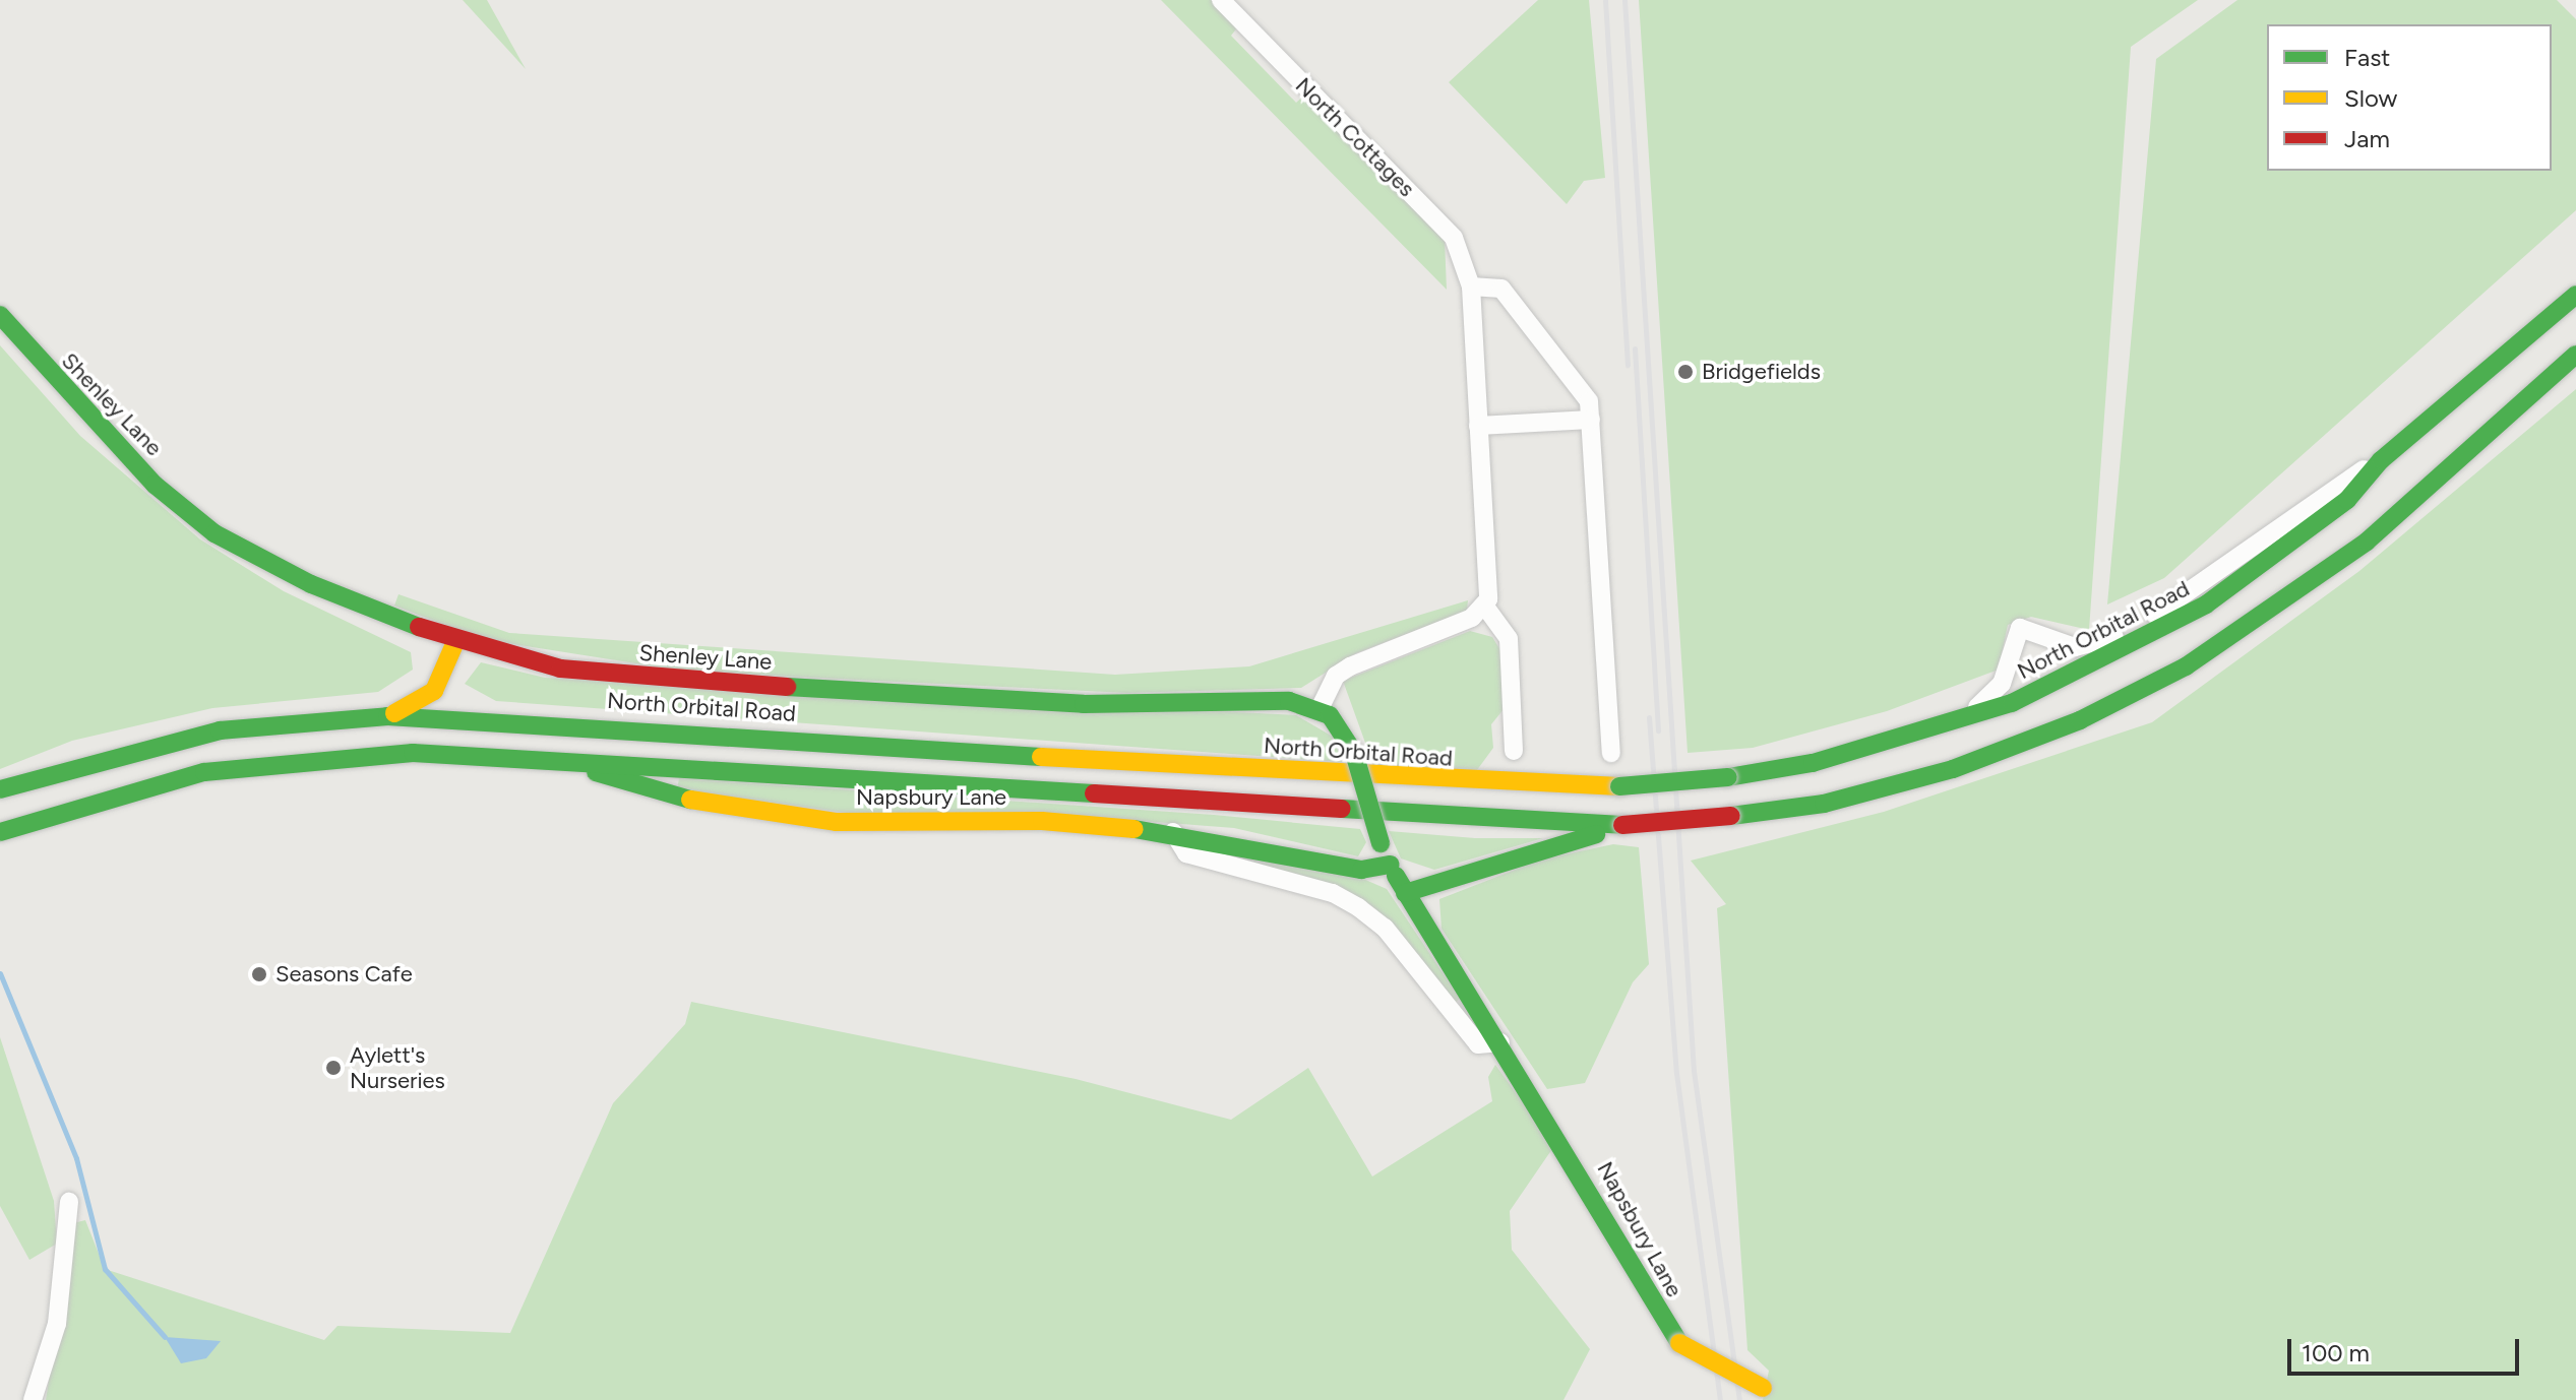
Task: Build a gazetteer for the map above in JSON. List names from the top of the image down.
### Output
{
  "streets": {
    "main road": ["Shenley Lane", "North Orbital Road", "Napsbury Lane"],
    "street": ["North Cottages"]
  },
  "places": ["Bridgefields", "Seasons Cafe", "Aylett's Nurseries"],
  "legend": ["Fast", "Slow", "Jam"],
  "scale_bar": "100 m"
}
